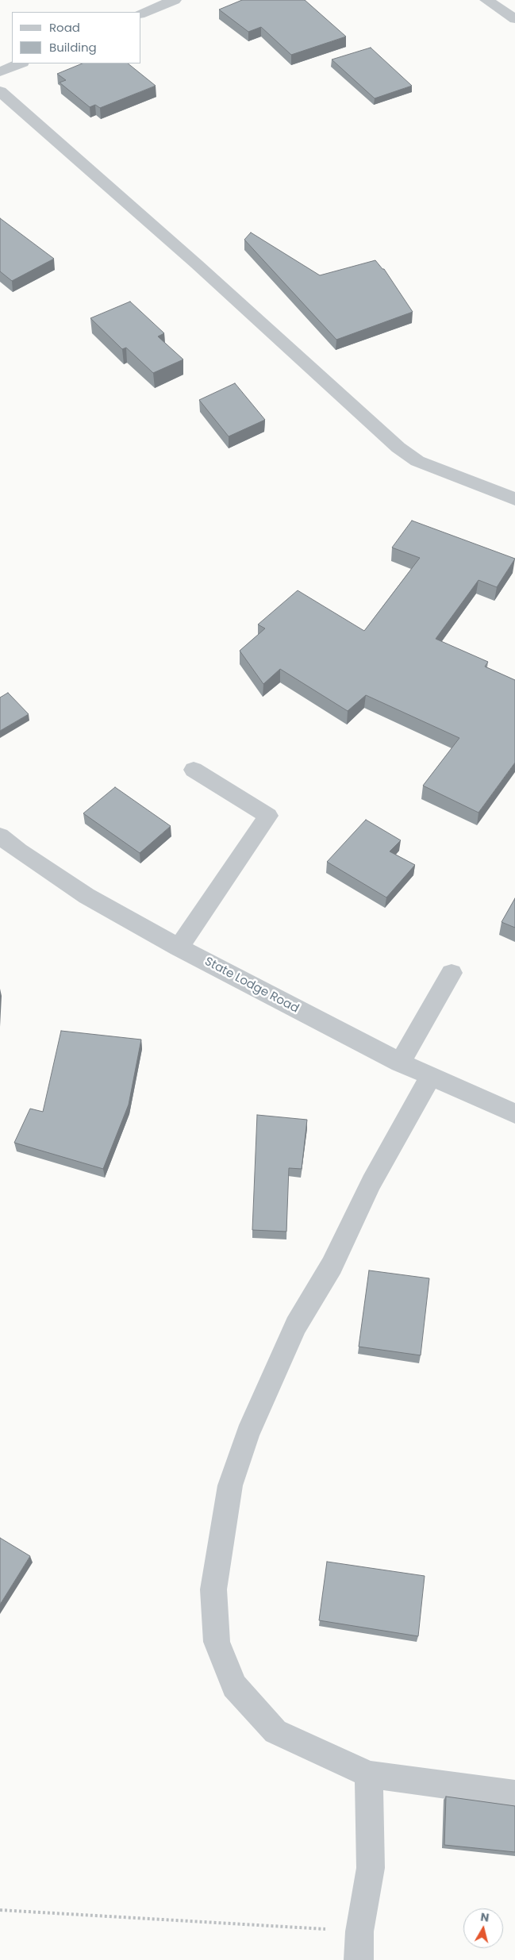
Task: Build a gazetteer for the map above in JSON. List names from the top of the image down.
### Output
{
  "streets": {
    "street": ["State Lodge Road"]
  },
  "legend": ["Road", "Building"],
  "north": "top"
}
